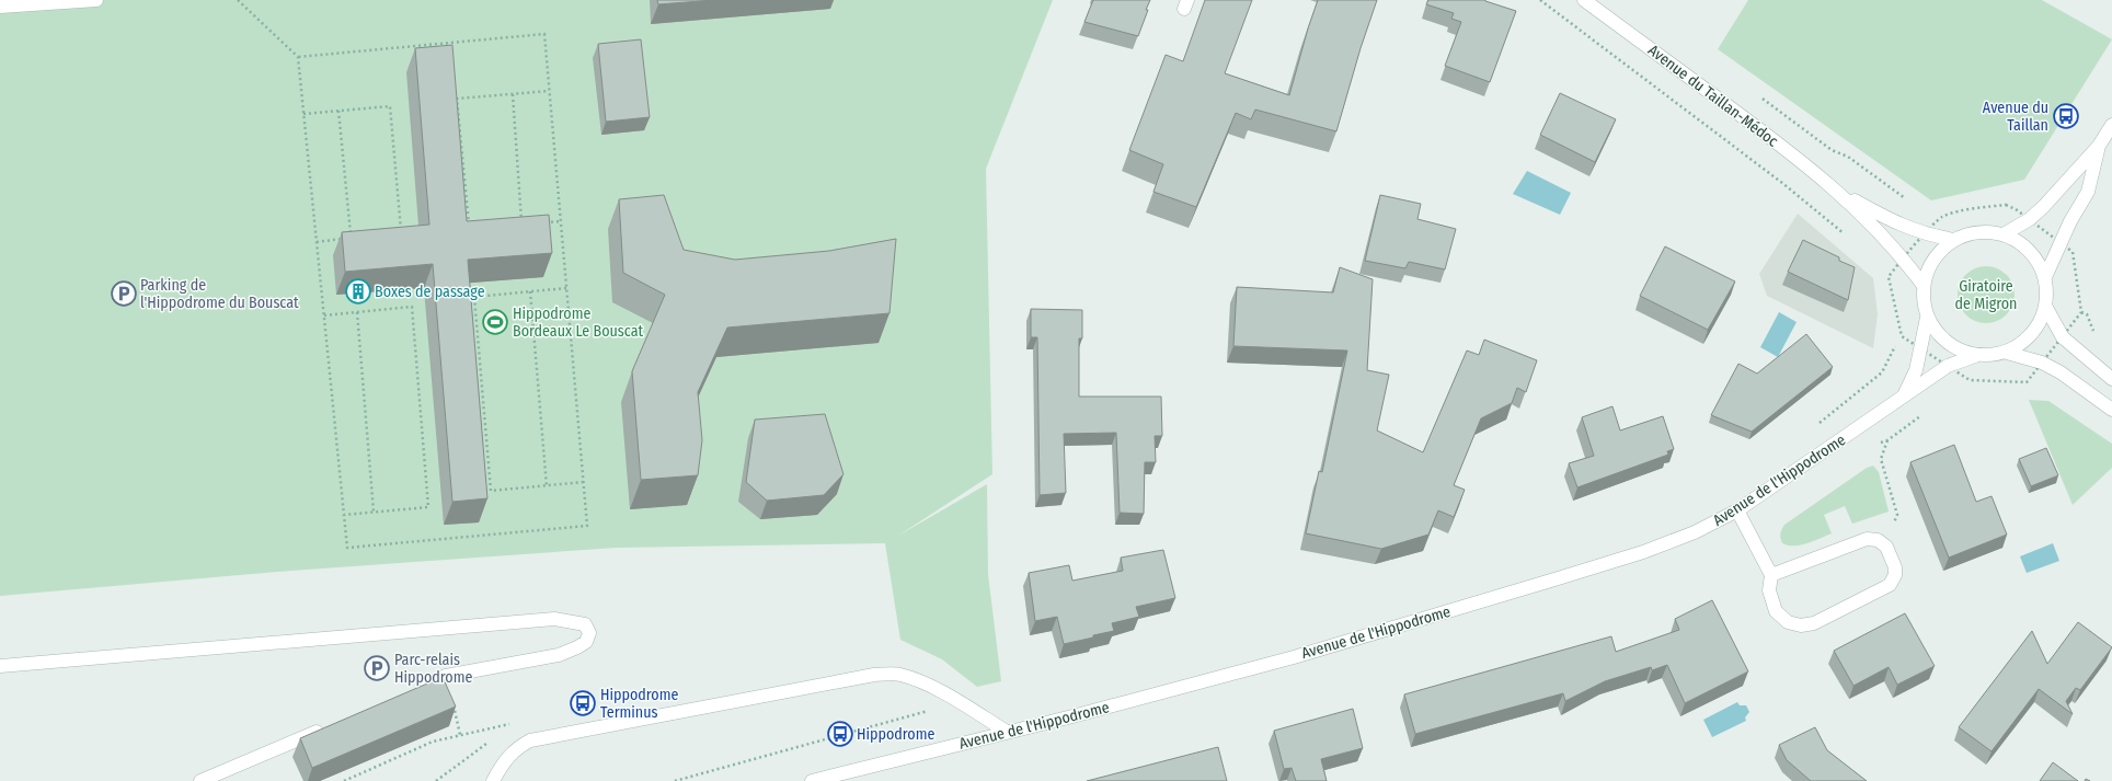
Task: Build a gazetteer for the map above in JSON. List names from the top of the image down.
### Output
{
  "streets": {
    "street": ["Avenue du Taillan-Médoc", "Avenue de l'Hippodrome"]
  },
  "crossings": [
    ["Avenue du Taillan-Médoc", "Avenue de l'Hippodrome"]
  ],
  "parks": ["Giratoire de Migron"],
  "places": {
    "bus stop": ["Avenue du Taillan", "Hippodrome Terminus", "Hippodrome"],
    "building": ["Boxes de passage"],
    "parking": ["Parking de l'Hippodrome du Bouscat", "Parc-relais Hippodrome"],
    "sports": ["Hippodrome Bordeaux Le Bouscat"]
  }
}
